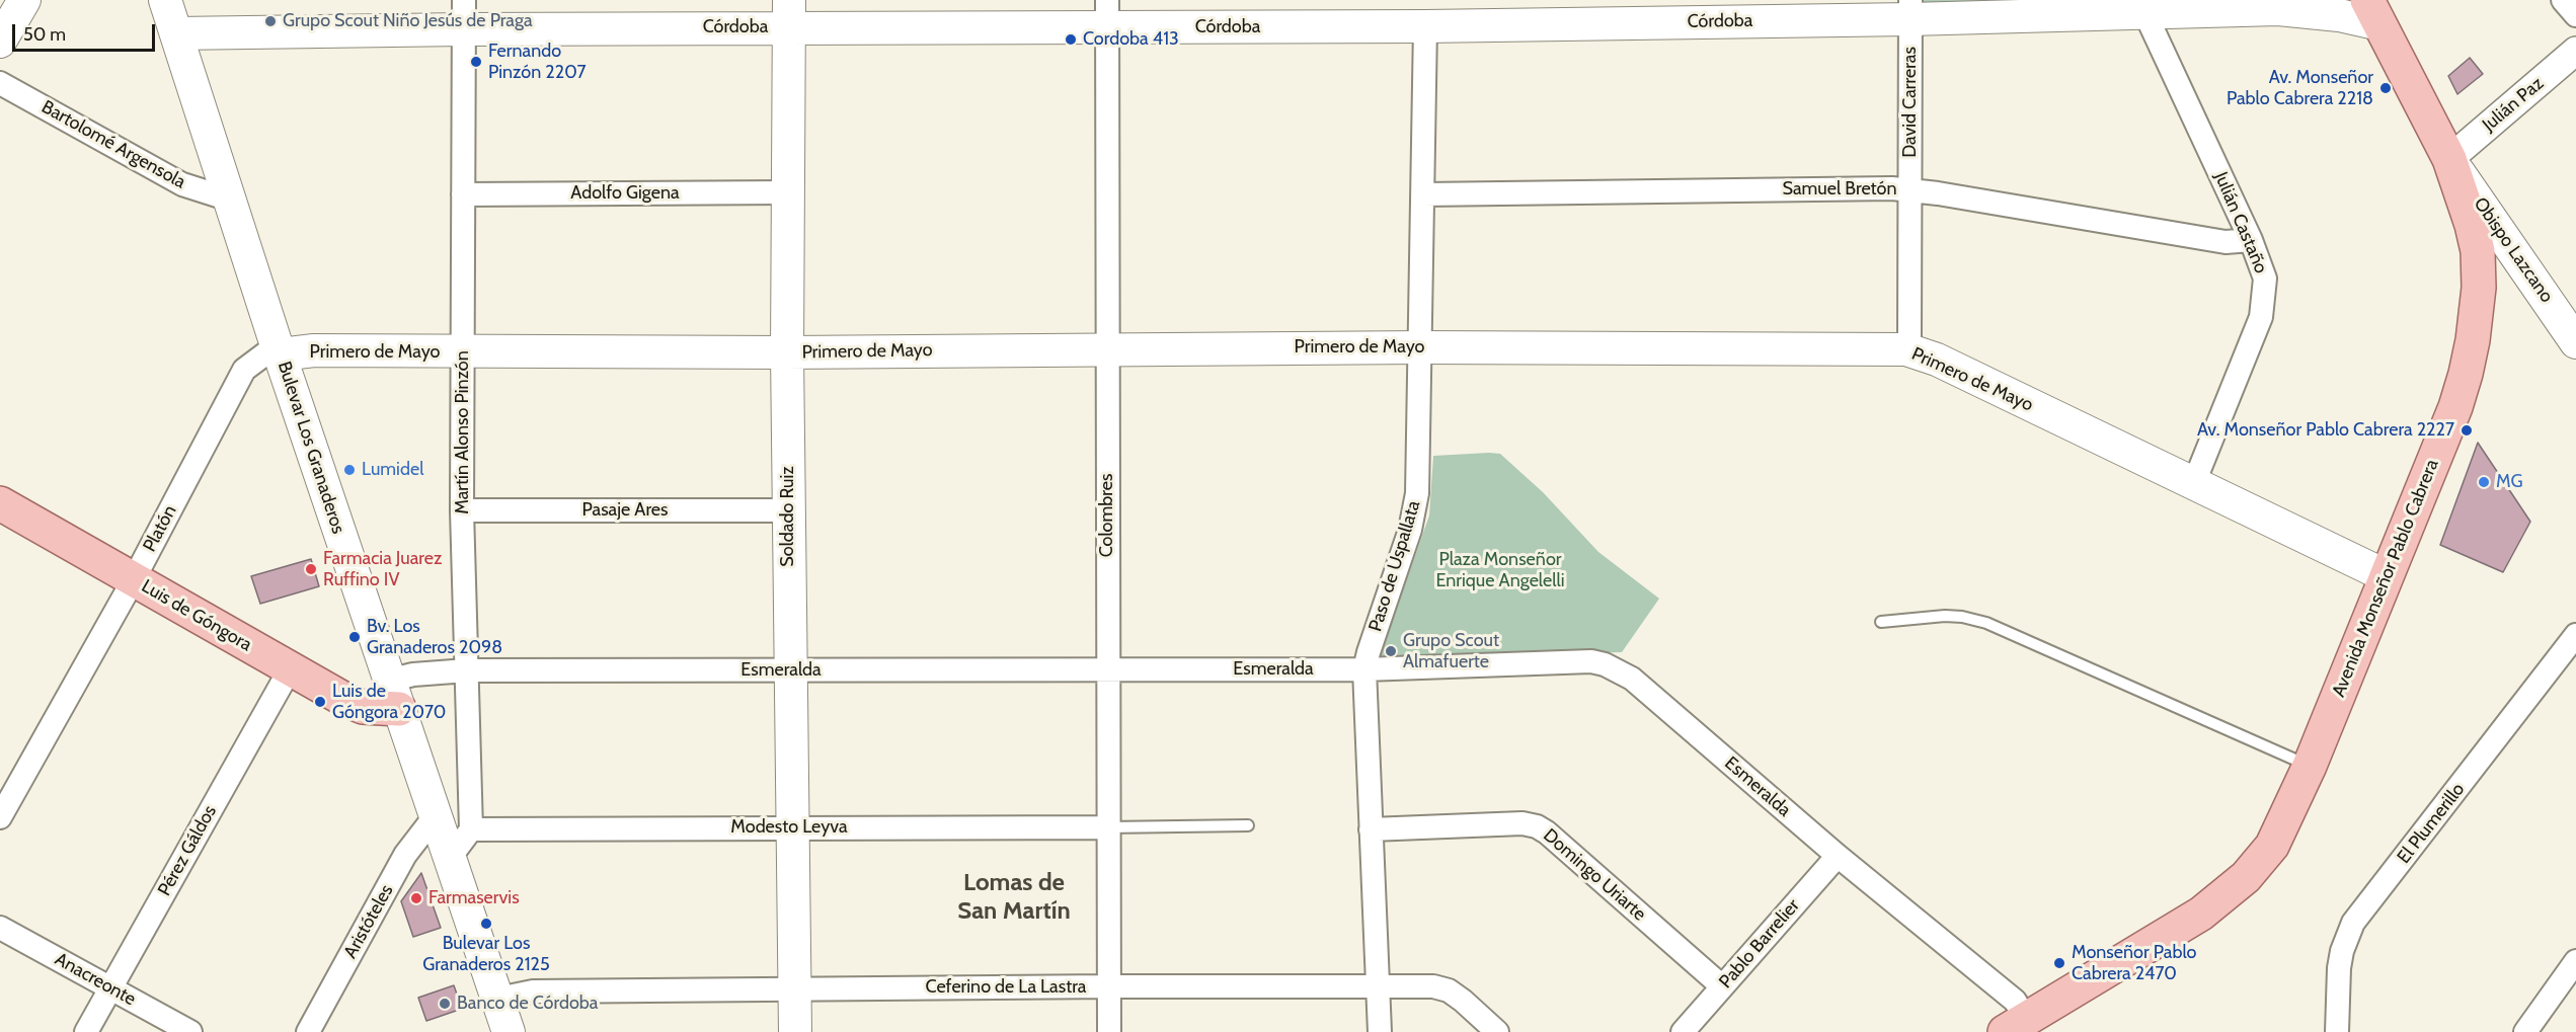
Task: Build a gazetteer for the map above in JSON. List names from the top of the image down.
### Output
{
  "streets": {
    "main road": [
      "Córdoba",
      "Obispo Lazcano",
      "Primero de Mayo",
      "Bulevar Los Granaderos",
      "Soldado Ruiz",
      "Avenida Monseñor Pablo Cabrera",
      "Luis de Góngora"
    ],
    "street": [
      "David Carreras",
      "Julián Paz",
      "Bartolomé Argensola",
      "Samuel Bretón",
      "Adolfo Gigena",
      "Julián Castaño",
      "Martín Alonso Pinzón",
      "Pasaje Ares",
      "Colombres",
      "Platón",
      "Paso de Uspallata",
      "Esmeralda",
      "El Plumerillo",
      "Modesto Leyva",
      "Pérez Gáldos",
      "Domingo Uriarte",
      "Aristóteles",
      "Pablo Barrelier",
      "Anacreonte",
      "Ceferino de La Lastra"
    ]
  },
  "crossings": [
    ["Córdoba", "David Carreras"],
    ["Córdoba", "Julián Castaño"],
    ["Córdoba", "Martín Alonso Pinzón"],
    ["Córdoba", "Bulevar Los Granaderos"],
    ["Córdoba", "Colombres"],
    ["Córdoba", "Soldado Ruiz"],
    ["Córdoba", "Paso de Uspallata"],
    ["Córdoba", "Avenida Monseñor Pablo Cabrera"],
    ["David Carreras", "Samuel Bretón"],
    ["David Carreras", "Primero de Mayo"],
    ["Julián Paz", "Obispo Lazcano"],
    ["Julián Paz", "Avenida Monseñor Pablo Cabrera"],
    ["Bartolomé Argensola", "Bulevar Los Granaderos"],
    ["Samuel Bretón", "Julián Castaño"],
    ["Samuel Bretón", "Paso de Uspallata"],
    ["Adolfo Gigena", "Martín Alonso Pinzón"],
    ["Adolfo Gigena", "Soldado Ruiz"],
    ["Julián Castaño", "Primero de Mayo"],
    ["Obispo Lazcano", "Avenida Monseñor Pablo Cabrera"],
    ["Primero de Mayo", "Martín Alonso Pinzón"],
    ["Primero de Mayo", "Bulevar Los Granaderos"],
    ["Primero de Mayo", "Colombres"],
    ["Primero de Mayo", "Soldado Ruiz"],
    ["Primero de Mayo", "Platón"],
    ["Primero de Mayo", "Paso de Uspallata"],
    ["Primero de Mayo", "Avenida Monseñor Pablo Cabrera"],
    ["Martín Alonso Pinzón", "Pasaje Ares"],
    ["Martín Alonso Pinzón", "Esmeralda"],
    ["Martín Alonso Pinzón", "Modesto Leyva"],
    ["Bulevar Los Granaderos", "Platón"],
    ["Bulevar Los Granaderos", "Luis de Góngora"],
    ["Bulevar Los Granaderos", "Esmeralda"],
    ["Bulevar Los Granaderos", "Aristóteles"],
    ["Bulevar Los Granaderos", "Ceferino de La Lastra"],
    ["Pasaje Ares", "Soldado Ruiz"],
    ["Colombres", "Esmeralda"],
    ["Colombres", "Modesto Leyva"],
    ["Colombres", "Ceferino de La Lastra"],
    ["Soldado Ruiz", "Esmeralda"],
    ["Soldado Ruiz", "Modesto Leyva"],
    ["Soldado Ruiz", "Ceferino de La Lastra"],
    ["Platón", "Luis de Góngora"],
    ["Paso de Uspallata", "Esmeralda"],
    ["Paso de Uspallata", "Domingo Uriarte"],
    ["Paso de Uspallata", "Ceferino de La Lastra"],
    ["Avenida Monseñor Pablo Cabrera", "Esmeralda"],
    ["Luis de Góngora", "Esmeralda"],
    ["Luis de Góngora", "Pérez Gáldos"],
    ["Esmeralda", "Pablo Barrelier"],
    ["Pérez Gáldos", "Anacreonte"],
    ["Domingo Uriarte", "Pablo Barrelier"]
  ],
  "districts": ["Lomas de San Martín"],
  "parks": ["Plaza Monseñor Enrique Angelelli"],
  "places": [
    "Grupo Scout Niño Jesús de Praga",
    "Cordoba 413",
    "Fernando Pinzón 2207",
    "Av. Monseñor Pablo Cabrera 2218",
    "Av. Monseñor Pablo Cabrera 2227",
    "Lumidel",
    "MG",
    "Farmacia Juarez Ruffino IV",
    "Bv. Los Granaderos 2098",
    "Grupo Scout Almafuerte",
    "Luis de Góngora 2070",
    "Farmaservis",
    "Bulevar Los Granaderos 2125",
    "Monseñor Pablo Cabrera 2470",
    "Banco de Córdoba"
  ],
  "scale_bar": "50 m"
}
